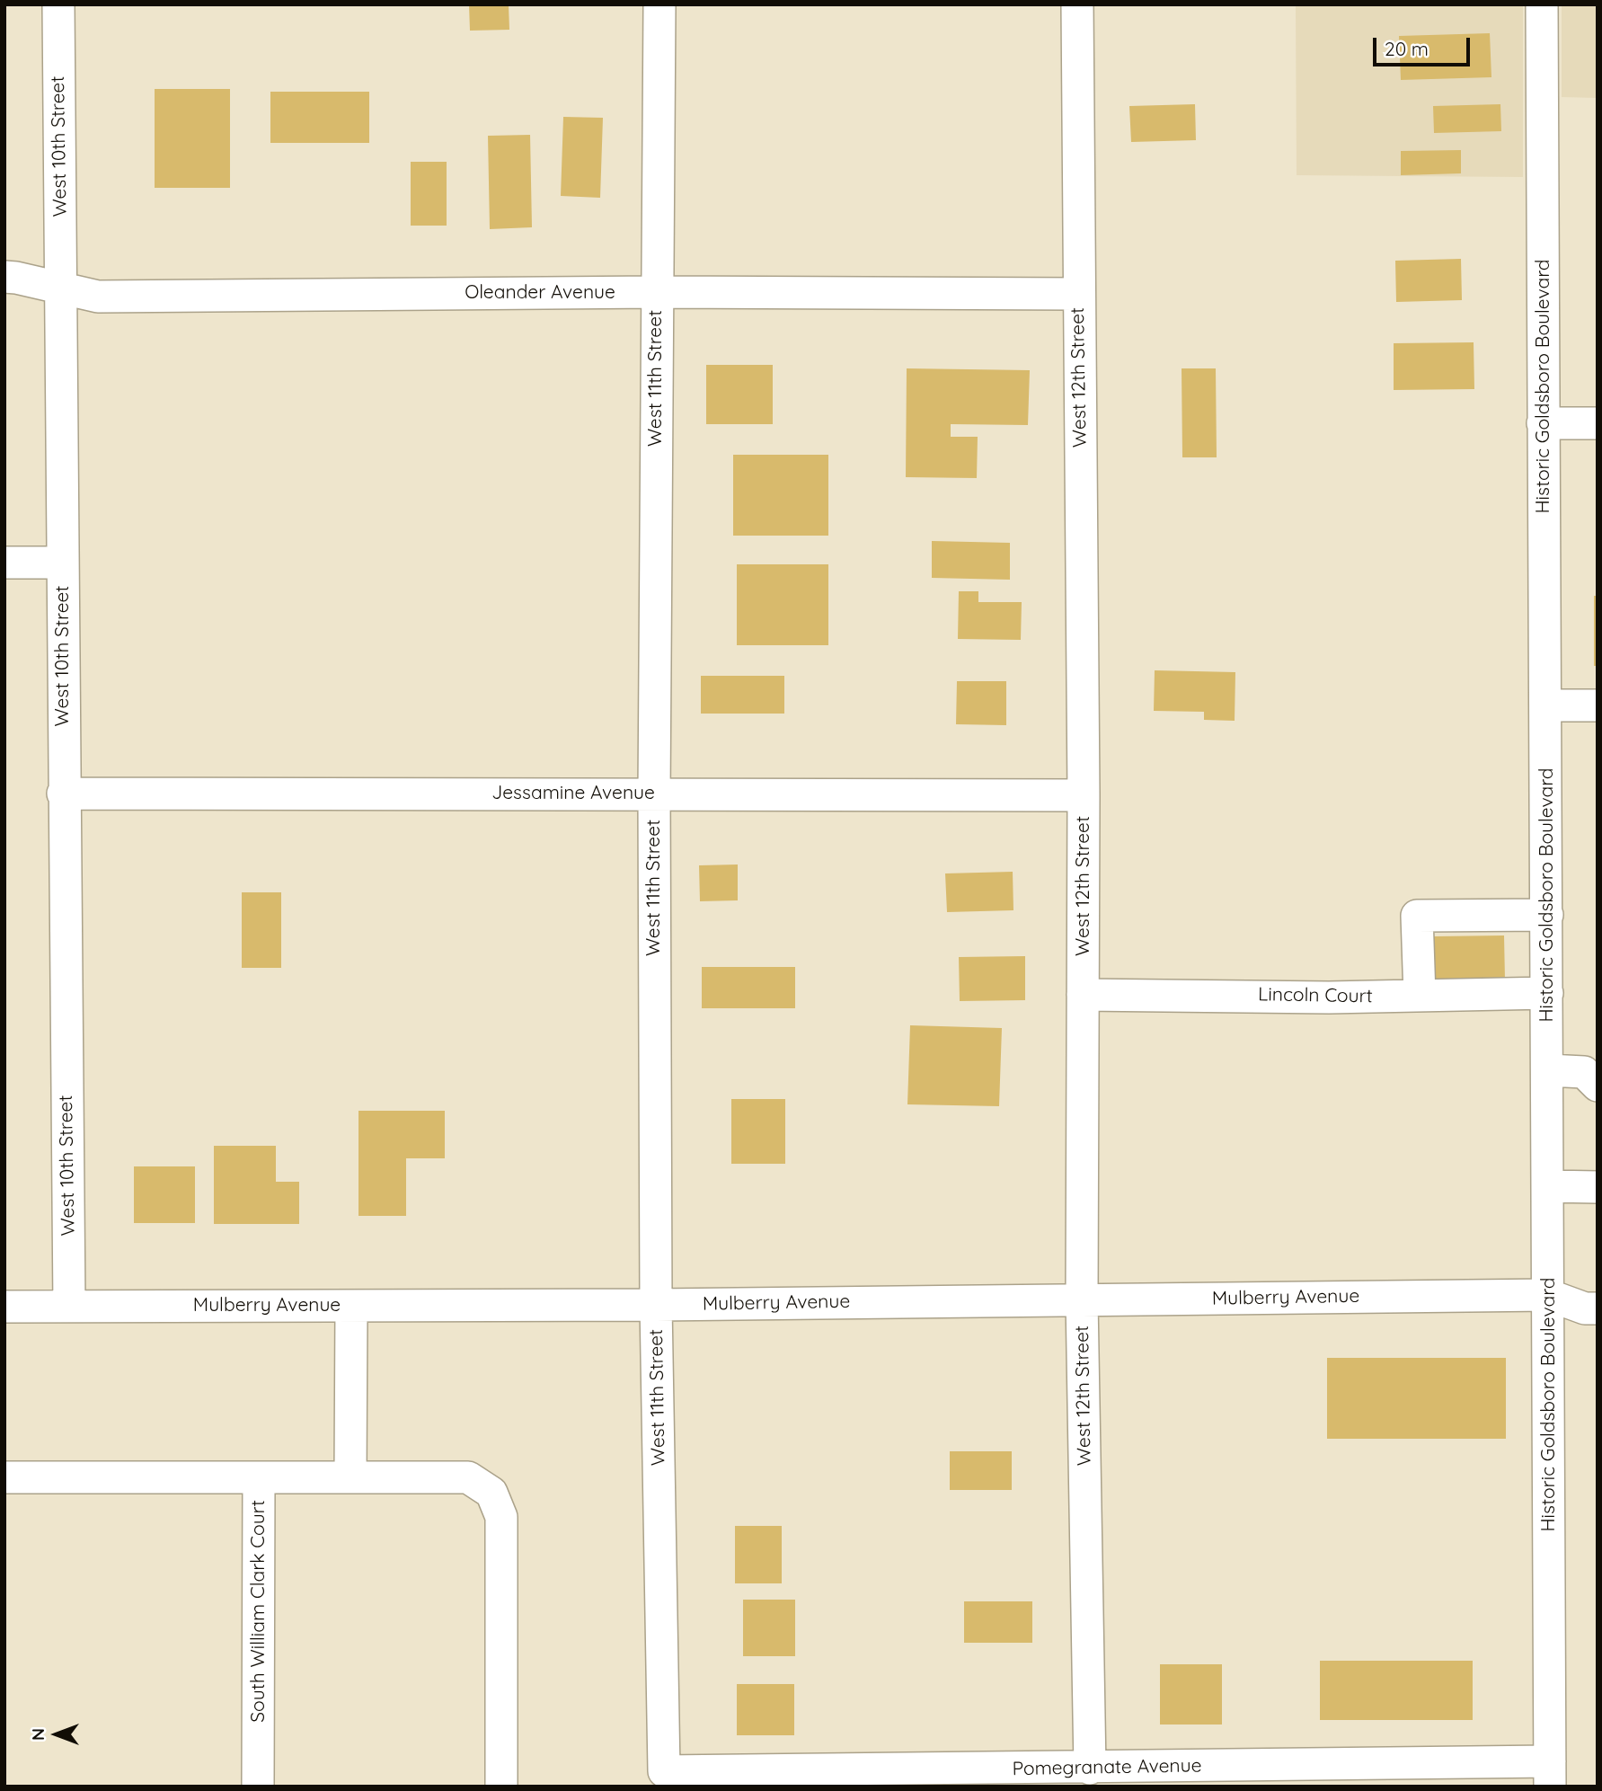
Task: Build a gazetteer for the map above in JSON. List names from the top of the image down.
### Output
{
  "streets": {
    "street": [
      "West 10th Street",
      "Oleander Avenue",
      "West 12th Street",
      "West 11th Street",
      "Historic Goldsboro Boulevard",
      "Jessamine Avenue",
      "Lincoln Court",
      "Mulberry Avenue",
      "South William Clark Court",
      "Pomegranate Avenue"
    ]
  },
  "crossings": [
    ["West 10th Street", "Oleander Avenue"],
    ["West 10th Street", "Jessamine Avenue"],
    ["West 10th Street", "Mulberry Avenue"],
    ["Oleander Avenue", "West 12th Street"],
    ["Oleander Avenue", "West 11th Street"],
    ["West 12th Street", "Jessamine Avenue"],
    ["West 12th Street", "Lincoln Court"],
    ["West 12th Street", "Mulberry Avenue"],
    ["West 12th Street", "Pomegranate Avenue"],
    ["West 11th Street", "Jessamine Avenue"],
    ["West 11th Street", "Mulberry Avenue"],
    ["West 11th Street", "Pomegranate Avenue"],
    ["Historic Goldsboro Boulevard", "Lincoln Court"],
    ["Historic Goldsboro Boulevard", "Mulberry Avenue"],
    ["Historic Goldsboro Boulevard", "Pomegranate Avenue"]
  ],
  "scale_bar": "20 m",
  "north": "left"
}
